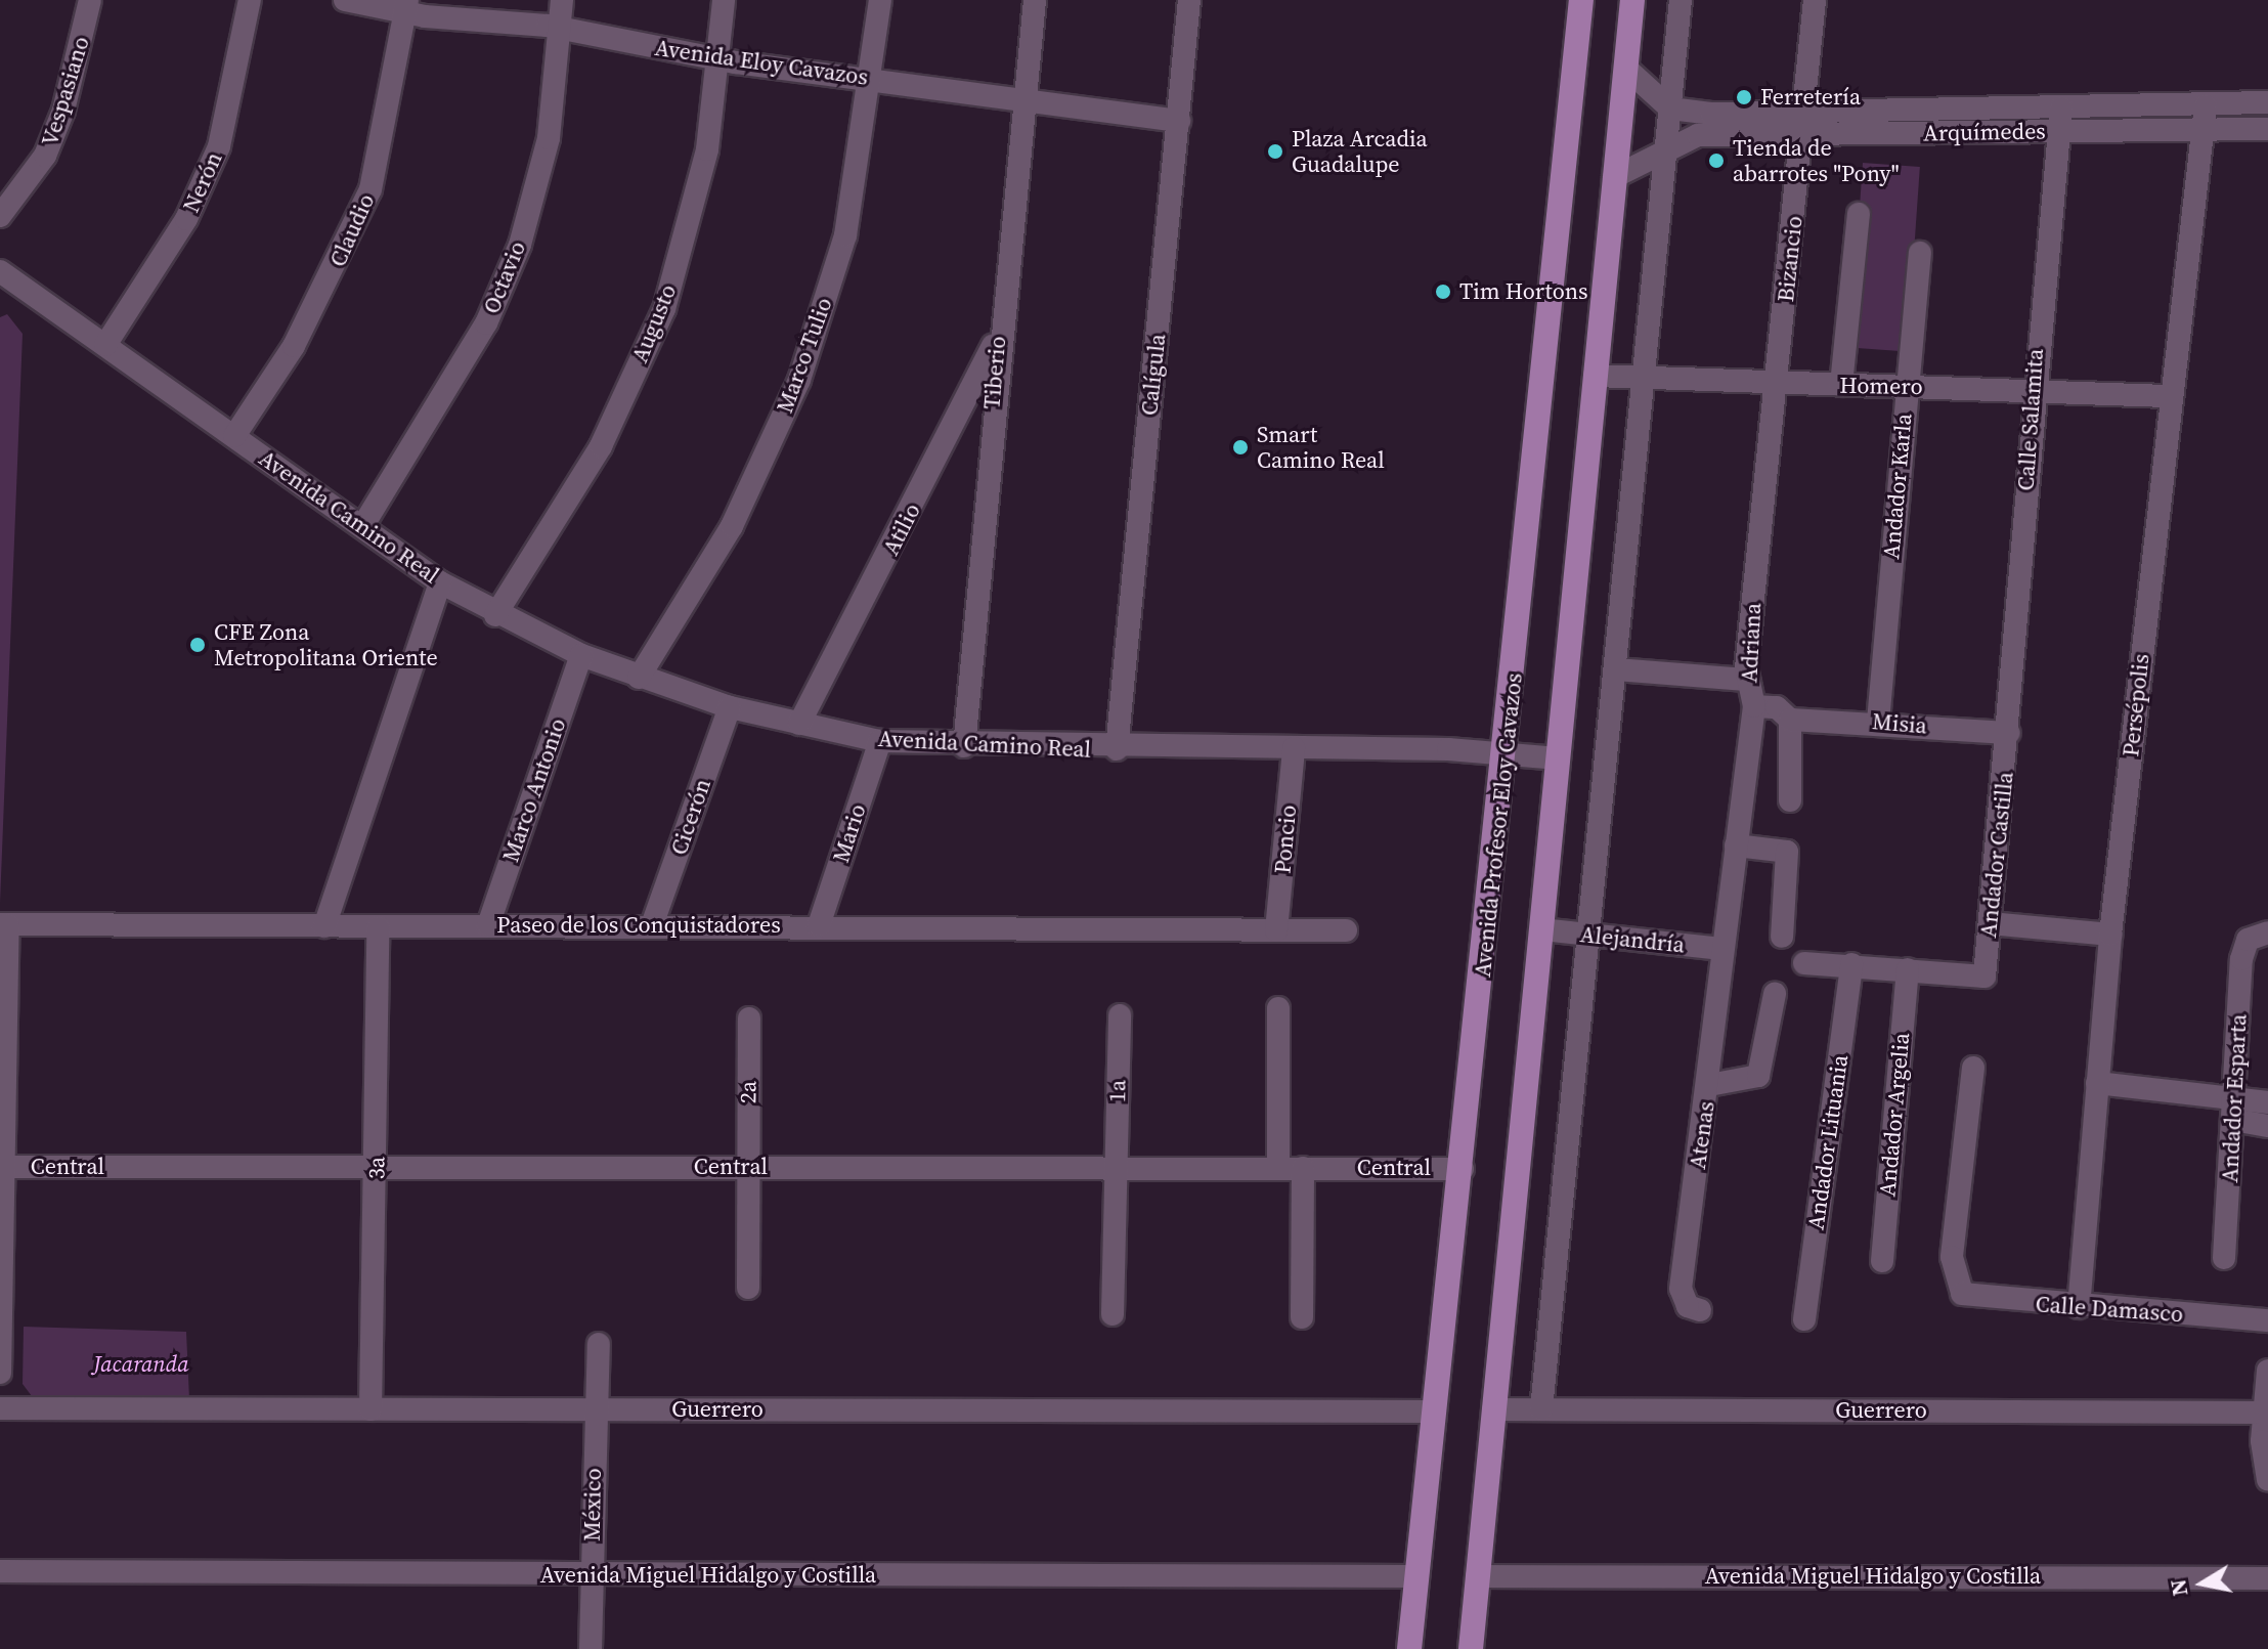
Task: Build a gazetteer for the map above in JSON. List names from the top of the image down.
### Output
{
  "streets": {
    "main road": ["Avenida Profesor Eloy Cavazos"],
    "street": [
      "Avenida Eloy Cavazos",
      "Vespasiano",
      "Arquímedes",
      "Nerón",
      "Claudio",
      "Bizancio",
      "Octavio",
      "Augusto",
      "Marco Tulio",
      "Tiberio",
      "Calígula",
      "Homero",
      "Calle Salamita",
      "Andador Karla",
      "Avenida Camino Real",
      "Atilio",
      "Adriana",
      "Persépolis",
      "Misia",
      "Marco Antonio",
      "Cicerón",
      "Mario",
      "Poncio",
      "Andador Castilla",
      "Paseo de los Conquistadores",
      "Alejandría",
      "1a",
      "2a",
      "Andador Esparta",
      "Andador Argelia",
      "Atenas",
      "Andador Lituania",
      "Central",
      "3a",
      "Calle Damasco",
      "Guerrero",
      "México",
      "Avenida Miguel Hidalgo y Costilla"
    ]
  },
  "crossings": [
    ["Avenida Eloy Cavazos", "Claudio"],
    ["Avenida Eloy Cavazos", "Octavio"],
    ["Avenida Eloy Cavazos", "Augusto"],
    ["Avenida Eloy Cavazos", "Marco Tulio"],
    ["Avenida Eloy Cavazos", "Tiberio"],
    ["Avenida Eloy Cavazos", "Calígula"],
    ["Arquímedes", "Bizancio"],
    ["Arquímedes", "Calle Salamita"],
    ["Arquímedes", "Persépolis"],
    ["Nerón", "Avenida Camino Real"],
    ["Claudio", "Avenida Camino Real"],
    ["Bizancio", "Homero"],
    ["Bizancio", "Adriana"],
    ["Octavio", "Avenida Camino Real"],
    ["Augusto", "Avenida Camino Real"],
    ["Marco Tulio", "Avenida Camino Real"],
    ["Tiberio", "Avenida Camino Real"],
    ["Tiberio", "Atilio"],
    ["Calígula", "Avenida Camino Real"],
    ["Homero", "Calle Salamita"],
    ["Homero", "Andador Karla"],
    ["Homero", "Adriana"],
    ["Homero", "Persépolis"],
    ["Calle Salamita", "Misia"],
    ["Calle Salamita", "Andador Castilla"],
    ["Andador Karla", "Misia"],
    ["Avenida Camino Real", "Atilio"],
    ["Avenida Camino Real", "Marco Antonio"],
    ["Avenida Camino Real", "Cicerón"],
    ["Avenida Camino Real", "Avenida Profesor Eloy Cavazos"],
    ["Avenida Camino Real", "Mario"],
    ["Avenida Camino Real", "Poncio"],
    ["Adriana", "Alejandría"],
    ["Adriana", "Atenas"],
    ["Persépolis", "Calle Damasco"],
    ["Misia", "Andador Castilla"],
    ["Marco Antonio", "Paseo de los Conquistadores"],
    ["Cicerón", "Paseo de los Conquistadores"],
    ["Avenida Profesor Eloy Cavazos", "Central"],
    ["Avenida Profesor Eloy Cavazos", "Guerrero"],
    ["Avenida Profesor Eloy Cavazos", "Avenida Miguel Hidalgo y Costilla"],
    ["Mario", "Paseo de los Conquistadores"],
    ["Poncio", "Paseo de los Conquistadores"],
    ["Andador Castilla", "Andador Argelia"],
    ["Paseo de los Conquistadores", "3a"],
    ["Alejandría", "Atenas"],
    ["1a", "Central"],
    ["2a", "Central"],
    ["Central", "3a"],
    ["3a", "Guerrero"],
    ["Guerrero", "México"],
    ["México", "Avenida Miguel Hidalgo y Costilla"]
  ],
  "parks": ["Jacaranda"],
  "places": [
    "Ferretería",
    "Plaza Arcadia Guadalupe",
    "Tienda de abarrotes \"Pony\"",
    "Tim Hortons",
    "Smart Camino Real",
    "CFE Zona Metropolitana Oriente"
  ],
  "north": "left"
}
